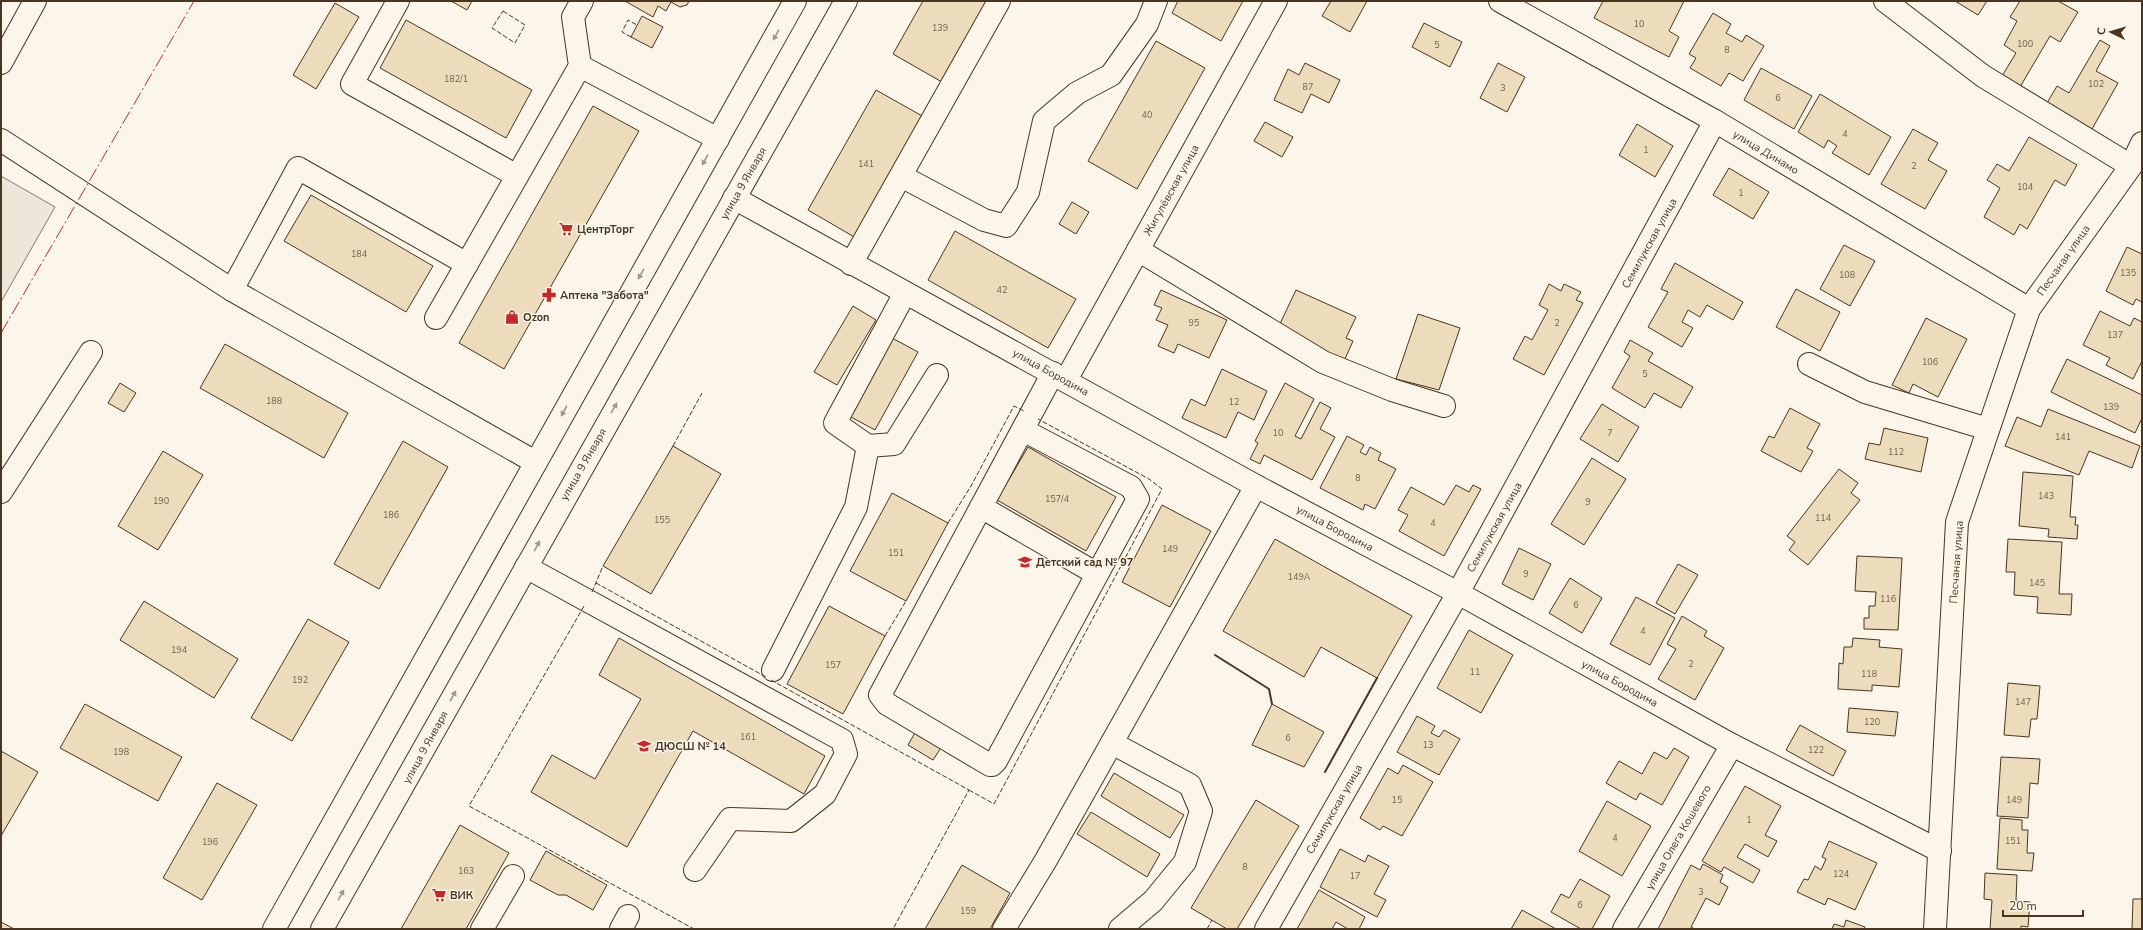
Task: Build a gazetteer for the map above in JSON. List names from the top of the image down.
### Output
{
  "streets": {
    "street": [
      "улица Динамо",
      "улица 9 Января",
      "Жигулёвская улица",
      "Семилукская улица",
      "Песчаная улица",
      "улица Бородина",
      "улица Олега Кошевого"
    ]
  },
  "crossings": [
    ["улица Динамо", "Семилукская улица"],
    ["улица Динамо", "Песчаная улица"],
    ["улица 9 Января", "улица Бородина"],
    ["Жигулёвская улица", "улица Бородина"],
    ["Семилукская улица", "улица Бородина"],
    ["Песчаная улица", "улица Бородина"],
    ["улица Бородина", "улица Олега Кошевого"]
  ],
  "places": {
    "supermarket": ["ЦентрТорг", "ВИК"],
    "pharmacy": ["Аптека \"Забота\""],
    "shop": ["Ozon"],
    "school or university": ["Детский сад № 97", "ДЮСШ № 14"]
  },
  "house_numbers": [
    "10",
    "139",
    "100",
    "5",
    "8",
    "182/1",
    "102",
    "87",
    "3",
    "6",
    "40",
    "4",
    "1",
    "141",
    "2",
    "104",
    "1",
    "184",
    "135",
    "108",
    "42",
    "95",
    "2",
    "137",
    "106",
    "5",
    "188",
    "12",
    "139",
    "10",
    "7",
    "141",
    "112",
    "8",
    "143",
    "157/4",
    "190",
    "9",
    "186",
    "114",
    "155",
    "4",
    "149",
    "151",
    "9",
    "149А",
    "145",
    "116",
    "6",
    "4",
    "194",
    "2",
    "157",
    "11",
    "118",
    "192",
    "147",
    "120",
    "161",
    "6",
    "13",
    "122",
    "198",
    "15",
    "149",
    "1",
    "4",
    "151",
    "196",
    "8",
    "163",
    "124",
    "17",
    "3",
    "6",
    "159"
  ],
  "scale_bar": "20 m",
  "north": "left"
}
